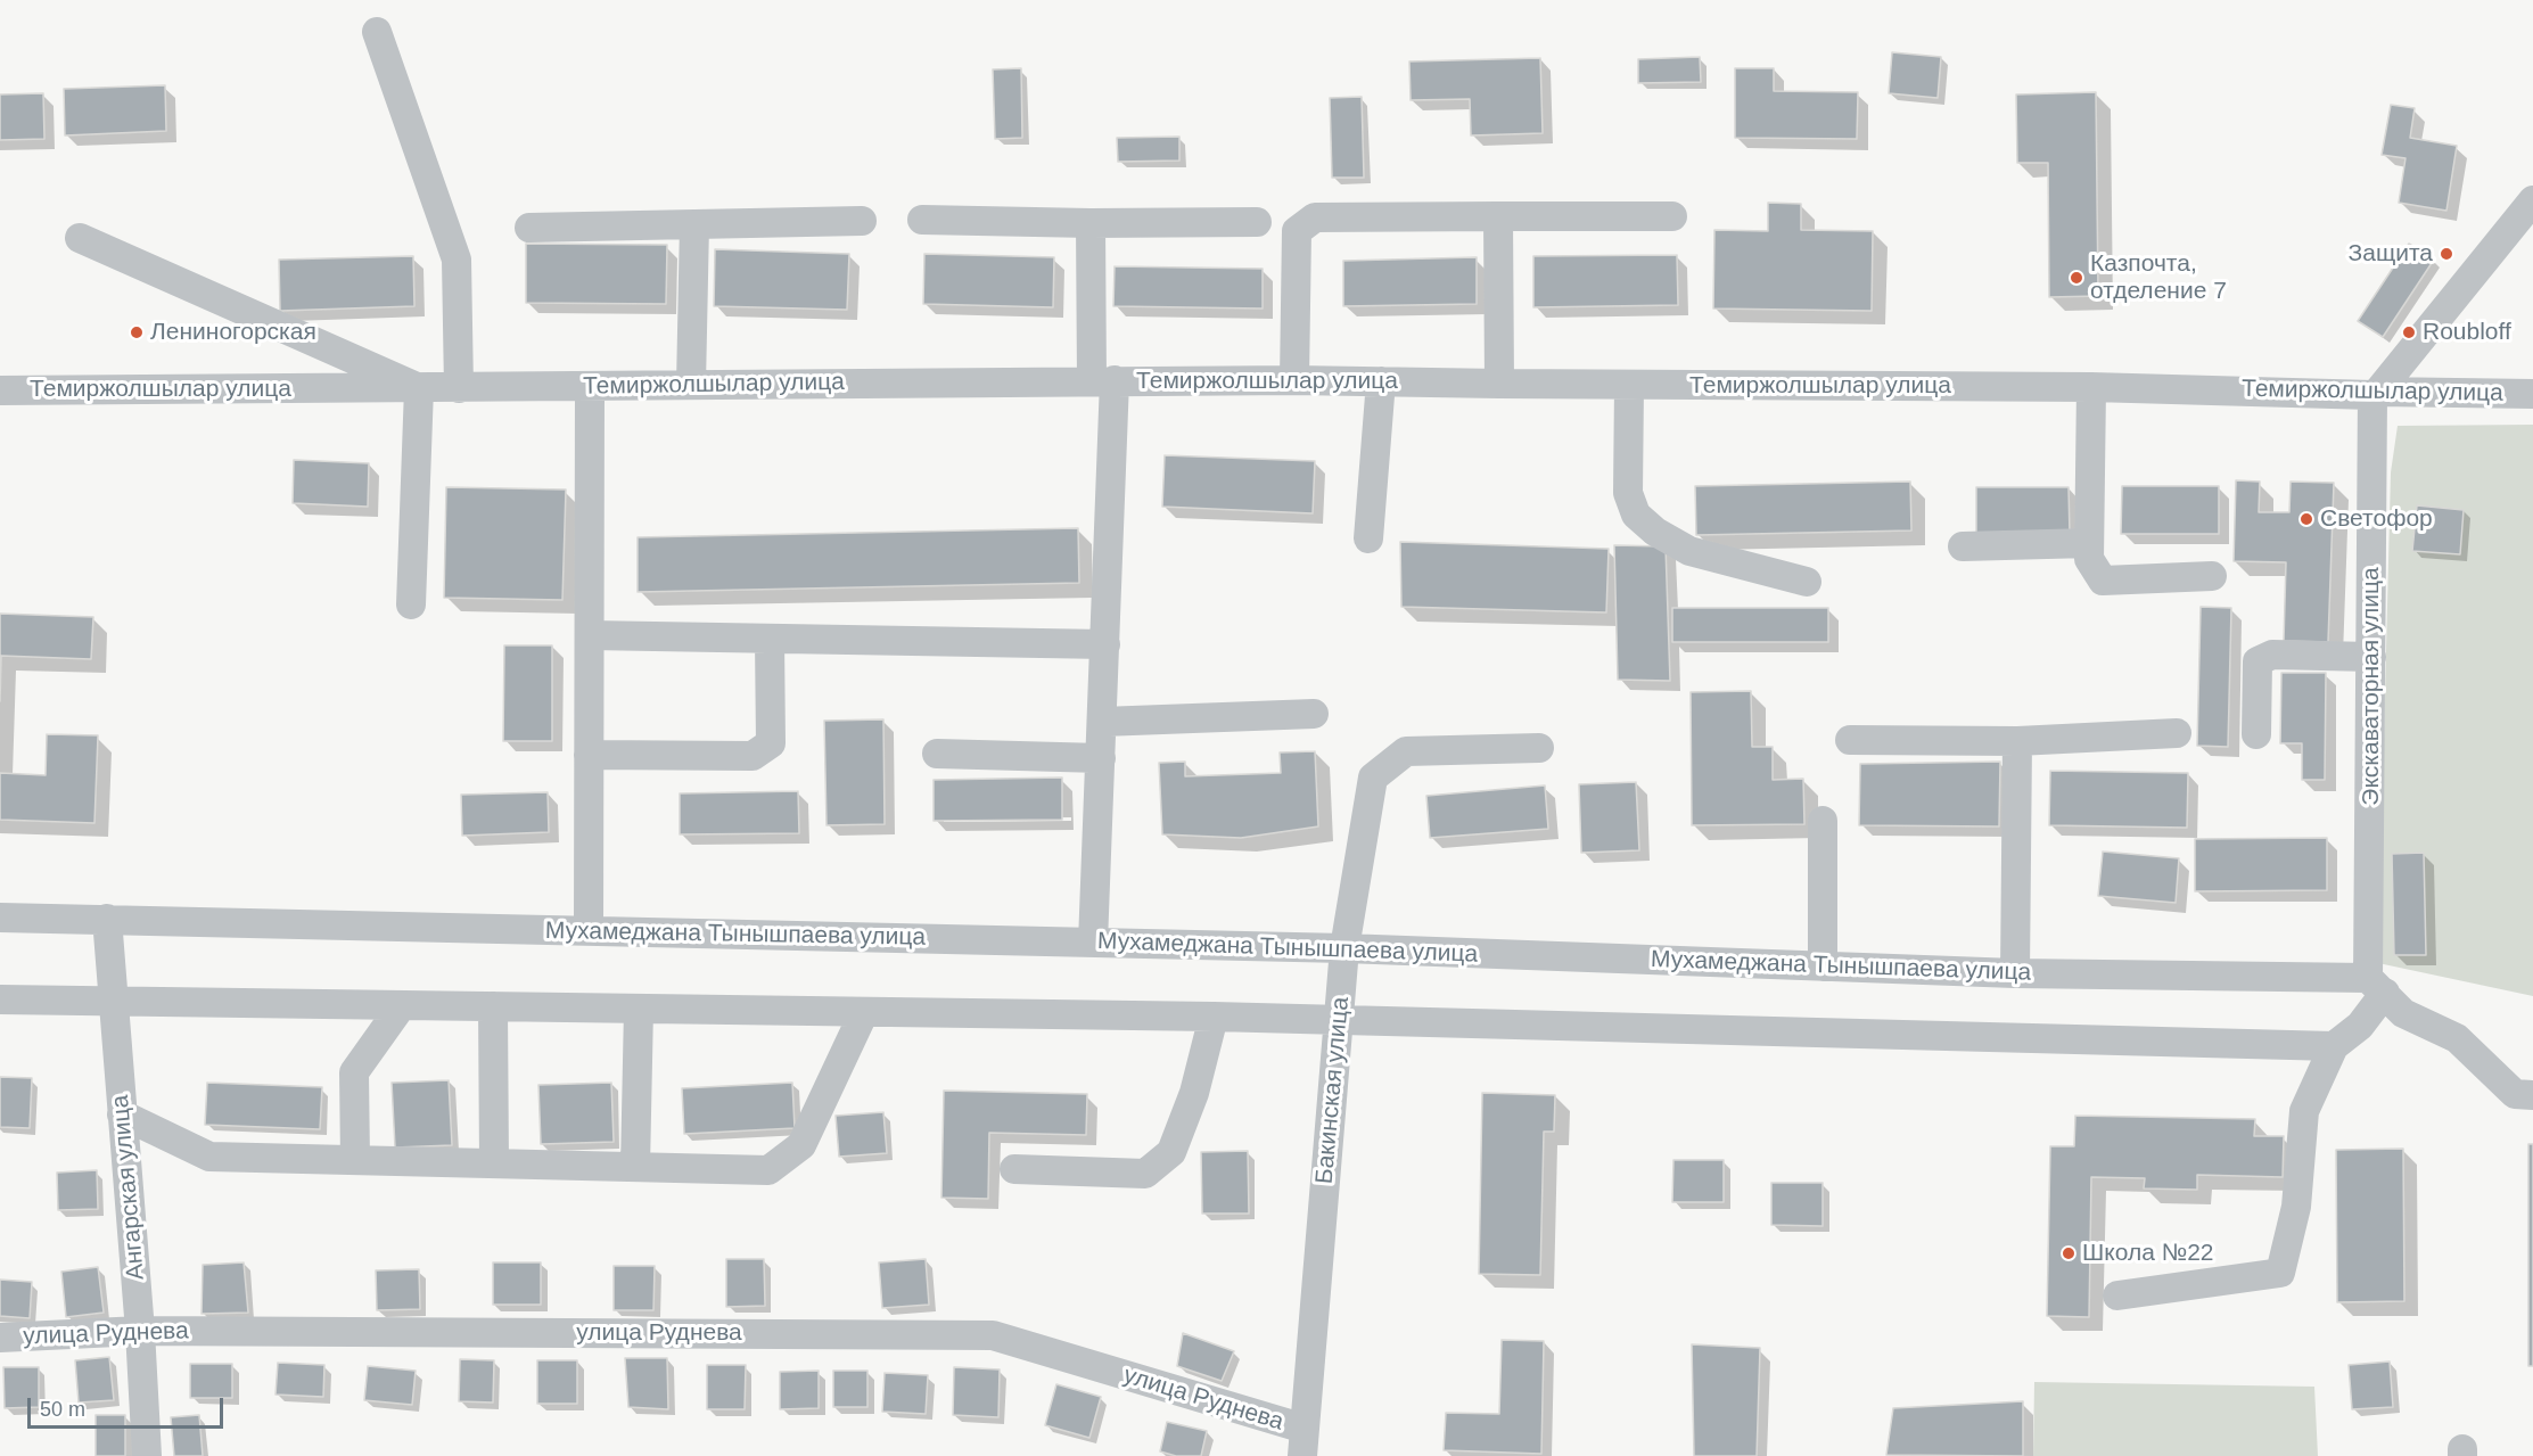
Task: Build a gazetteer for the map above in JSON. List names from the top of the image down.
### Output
{
  "streets": {
    "street": [
      "Темиржолшылар улица",
      "Экскаваторная улица",
      "Мухамеджана Тынышпаева улица",
      "Бакинская улица",
      "Ангарская улица",
      "улица Руднева"
    ]
  },
  "crossings": [
    ["Темиржолшылар улица", "Экскаваторная улица"],
    ["Экскаваторная улица", "Мухамеджана Тынышпаева улица"],
    ["Мухамеджана Тынышпаева улица", "Бакинская улица"],
    ["Мухамеджана Тынышпаева улица", "Ангарская улица"],
    ["Бакинская улица", "улица Руднева"],
    ["Ангарская улица", "улица Руднева"]
  ],
  "places": [
    "Защита",
    "Казпочта, отделение 7",
    "Лениногорская",
    "Roubloff",
    "Светофор",
    "Школа №22"
  ],
  "scale_bar": "50 m"
}
